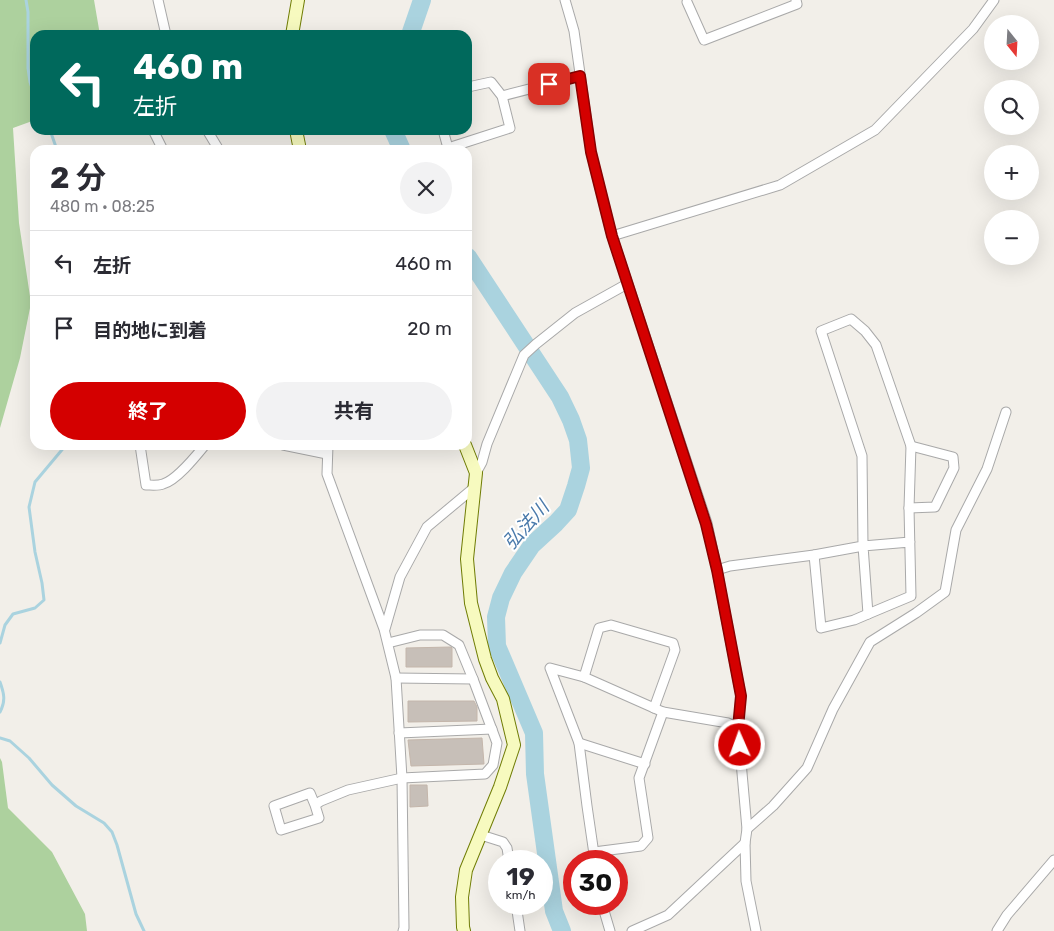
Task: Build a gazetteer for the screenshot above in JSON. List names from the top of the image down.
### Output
{
  "water": ["弘法川"],
  "north": "bottom",
  "page": {
    "map_buttons": ["+", "−"],
    "turn": ["460 m", "左折"],
    "heading": ["2 分", "480 m · 08:25"],
    "list": [
      {
        "name": "左折",
        "value": "460 m"
      },
      {
        "name": "目的地に到着",
        "value": "20 m"
      }
    ],
    "buttons": ["終了", "共有"],
    "speed": "19 km/h",
    "limit": "30"
  }
}
